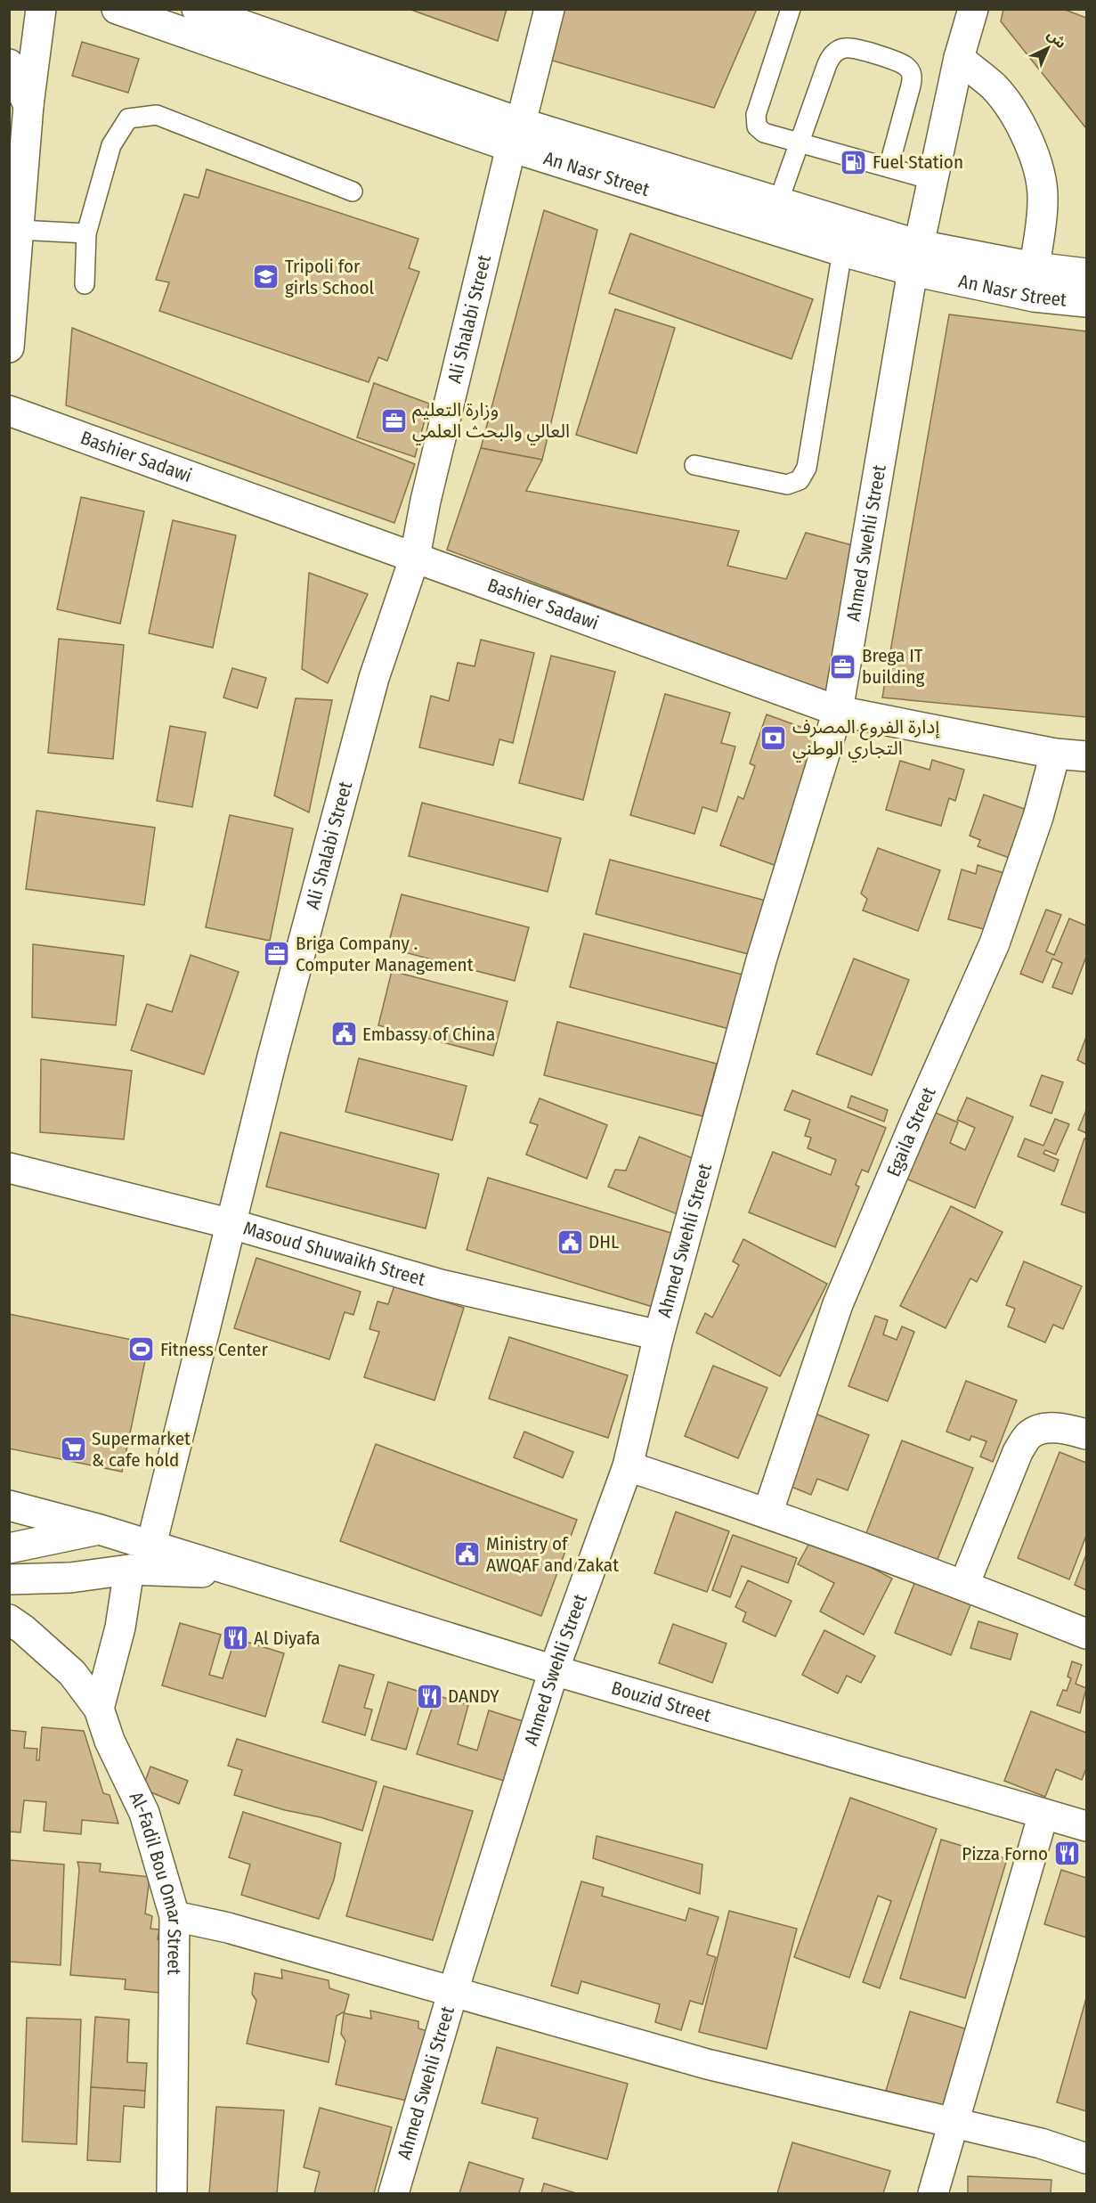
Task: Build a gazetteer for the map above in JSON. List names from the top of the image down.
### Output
{
  "streets": {
    "main road": [
      "An Nasr Street",
      "Ali Shalabi Street",
      "Bashier Sadawi",
      "Ahmed Swehli Street",
      "Egaila Street",
      "Masoud Shuwaikh Street",
      "Bouzid Street",
      "Al-Fadil Bou Omar Street"
    ]
  },
  "crossings": [
    ["An Nasr Street", "Ali Shalabi Street"],
    ["An Nasr Street", "Ahmed Swehli Street"],
    ["Ali Shalabi Street", "Bashier Sadawi"],
    ["Ali Shalabi Street", "Masoud Shuwaikh Street"],
    ["Bashier Sadawi", "Ahmed Swehli Street"],
    ["Bashier Sadawi", "Egaila Street"],
    ["Ahmed Swehli Street", "Masoud Shuwaikh Street"],
    ["Ahmed Swehli Street", "Bouzid Street"]
  ],
  "places": {
    "fuel station": ["Fuel Station"],
    "school or university": ["Tripoli for girls School"],
    "office": ["وزارة التعليم العالي والبحث العلمي", "Brega IT building", "Briga Company . Computer Management"],
    "bank": ["إدارة الفروع المصرف التجاري الوطني"],
    "public building": ["Embassy of China", "DHL", "Ministry of AWQAF and Zakat"],
    "sports": ["Fitness Center"],
    "supermarket": ["Supermarket & cafe hold"],
    "restaurant": ["Al Diyafa", "DANDY", "Pizza Forno"]
  },
  "north": "top right"
}
